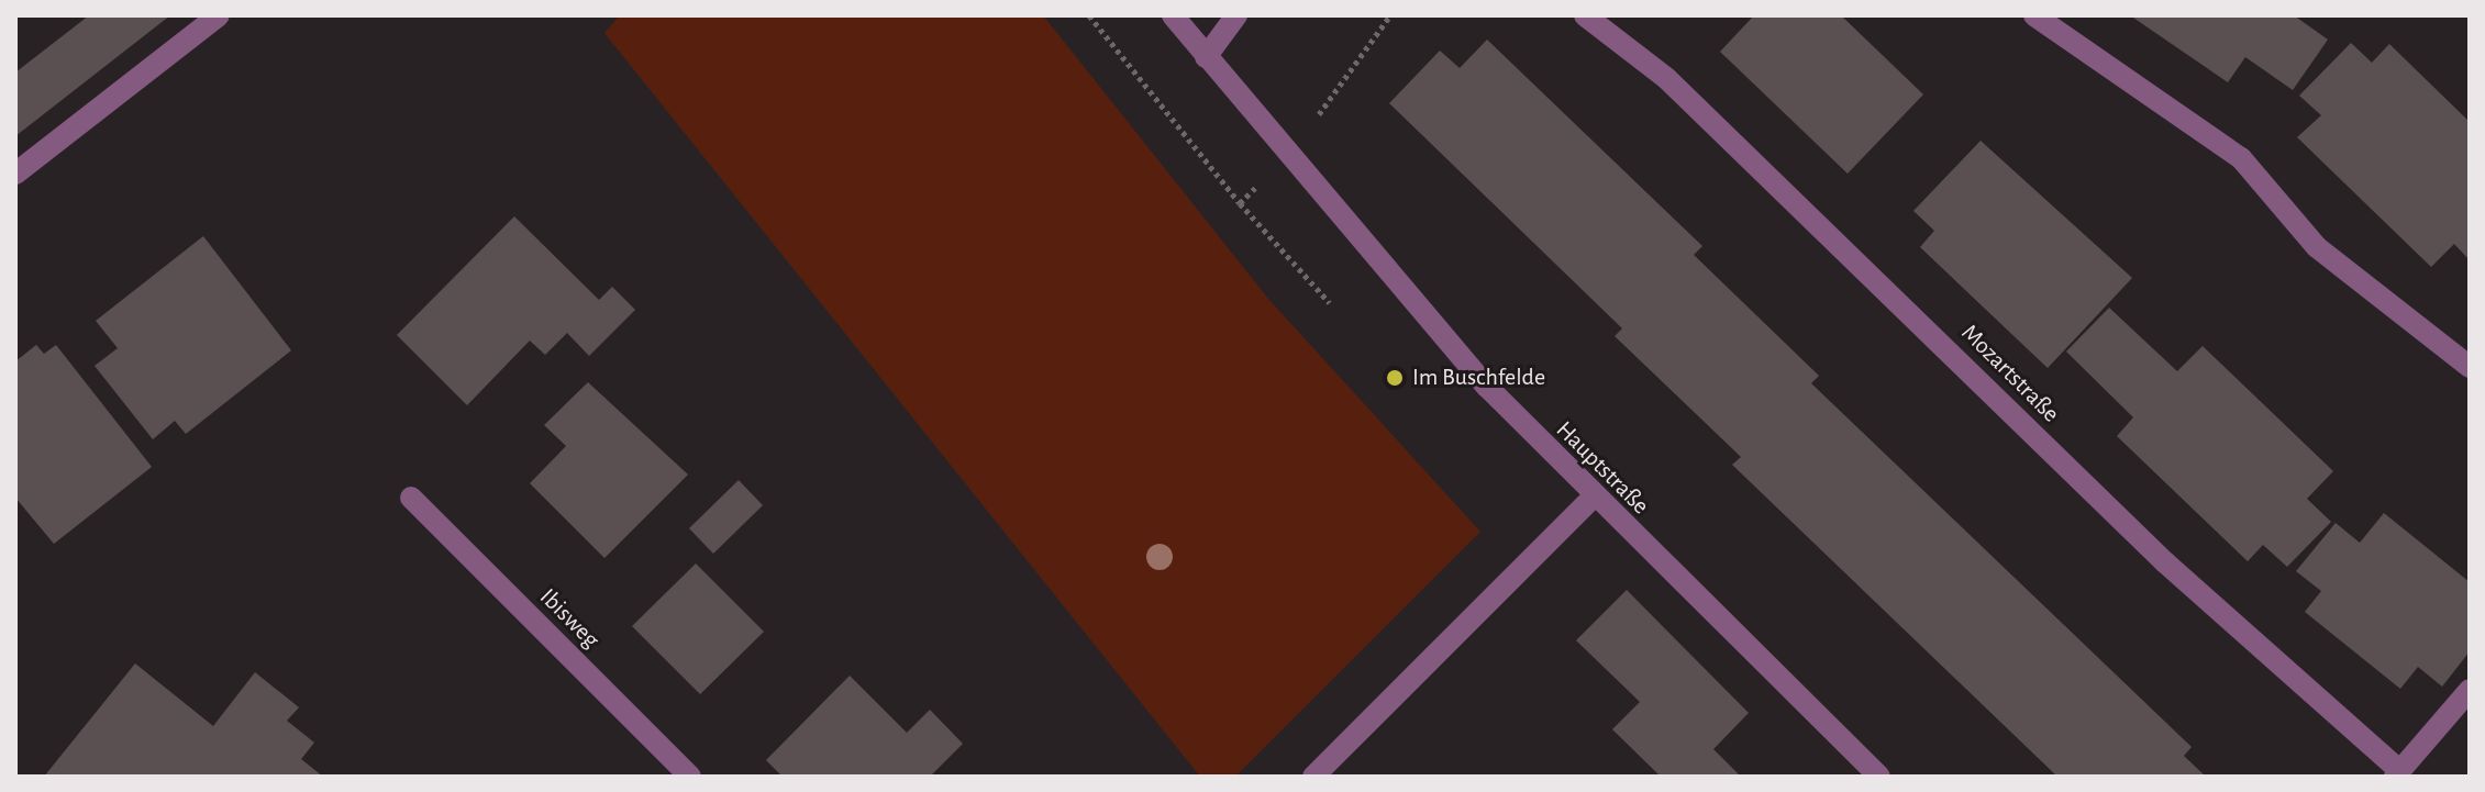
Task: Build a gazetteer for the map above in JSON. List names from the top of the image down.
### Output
{
  "streets": {
    "street": ["Mozartstraße", "Hauptstraße", "Ibisweg"]
  },
  "places": ["Im Buschfelde"]
}
